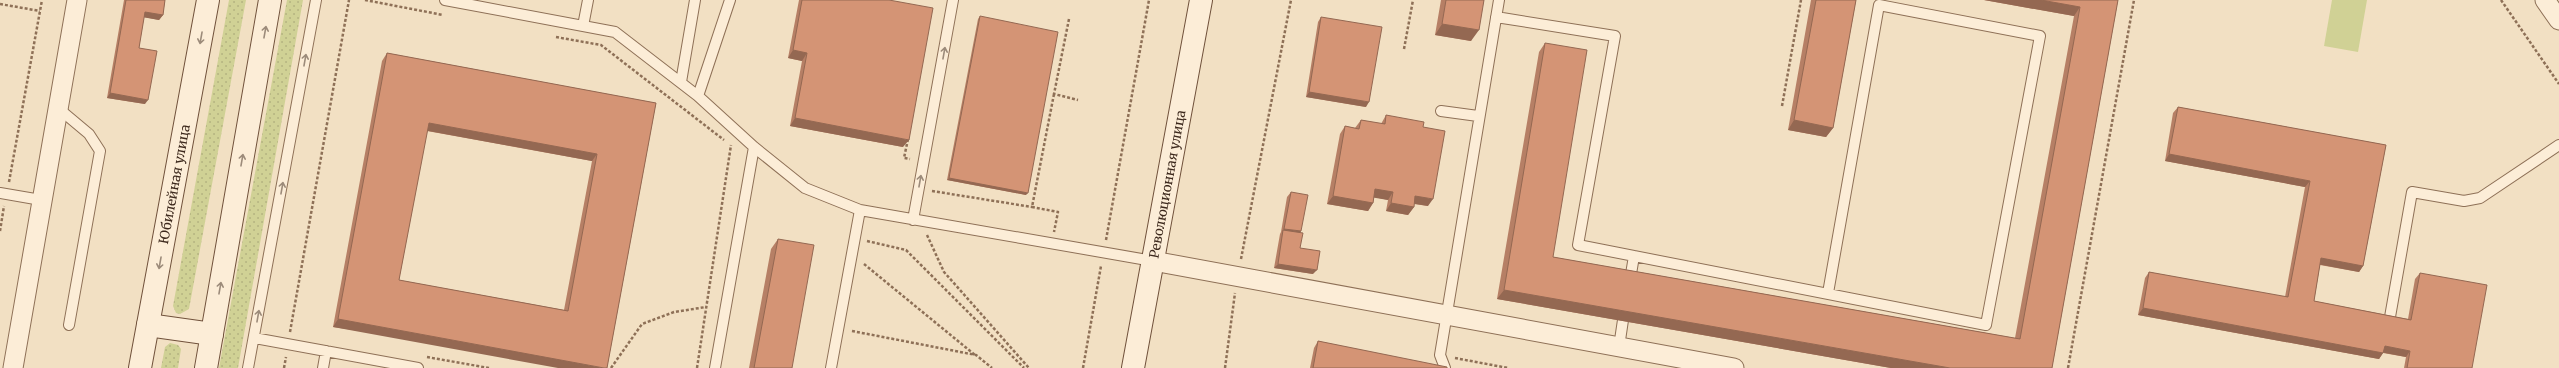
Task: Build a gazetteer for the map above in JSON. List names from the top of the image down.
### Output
{
  "streets": {
    "main road": ["Юбилейная улица", "Революционная улица"]
  }
}
